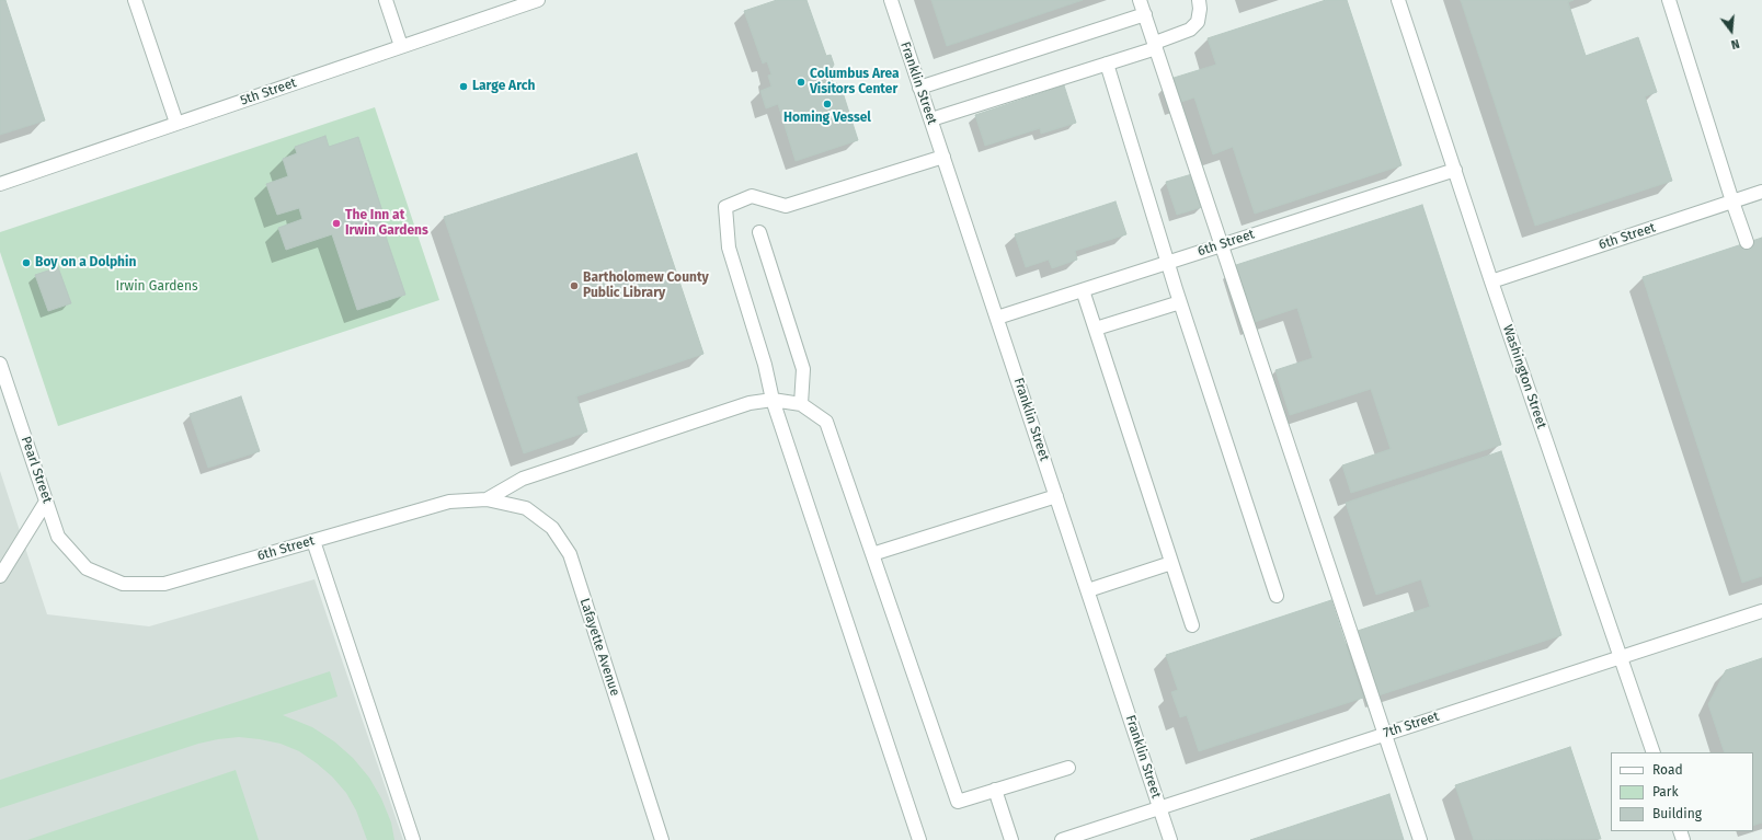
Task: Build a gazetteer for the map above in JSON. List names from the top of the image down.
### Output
{
  "streets": {
    "street": [
      "Franklin Street",
      "5th Street",
      "6th Street",
      "Washington Street",
      "Pearl Street",
      "Lafayette Avenue",
      "7th Street"
    ]
  },
  "crossings": [
    ["Franklin Street", "6th Street"],
    ["Franklin Street", "7th Street"],
    ["6th Street", "Washington Street"],
    ["6th Street", "Pearl Street"],
    ["6th Street", "Lafayette Avenue"],
    ["Washington Street", "7th Street"]
  ],
  "parks": ["Irwin Gardens"],
  "places": [
    "Columbus Area Visitors Center",
    "Large Arch",
    "Homing Vessel",
    "The Inn at Irwin Gardens",
    "Boy on a Dolphin",
    "Bartholomew County Public Library"
  ],
  "legend": ["Road", "Park", "Building"],
  "north": "bottom"
}
